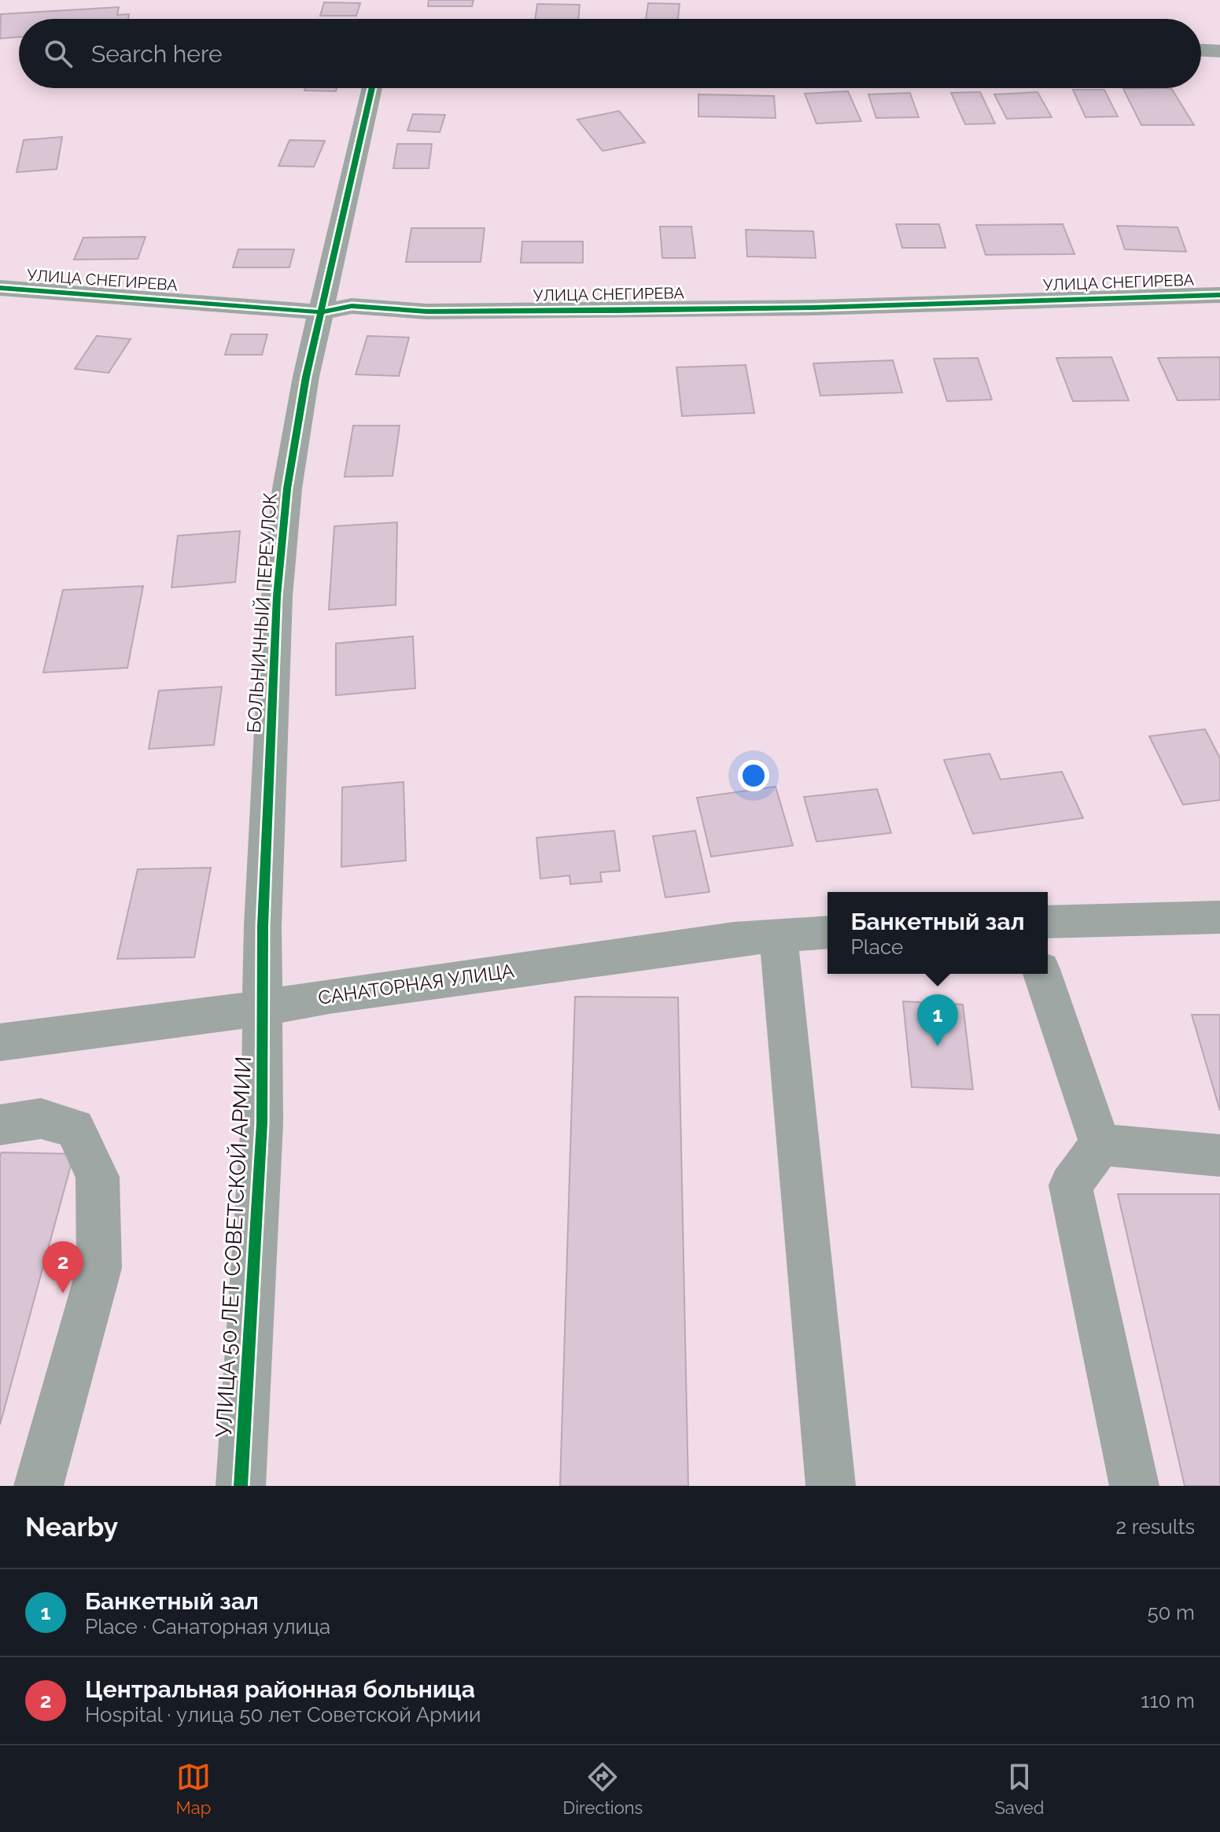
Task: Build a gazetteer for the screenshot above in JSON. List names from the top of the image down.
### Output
{
  "streets": {
    "street": [
      "УЛИЦА СНЕГИРЕВА",
      "БОЛЬНИЧНЫЙ ПЕРЕУЛОК",
      "САНАТОРНАЯ УЛИЦА",
      "УЛИЦА 50 ЛЕТ СОВЕТСКОЙ АРМИИ"
    ]
  },
  "crossings": [
    ["УЛИЦА СНЕГИРЕВА", "БОЛЬНИЧНЫЙ ПЕРЕУЛОК"],
    ["БОЛЬНИЧНЫЙ ПЕРЕУЛОК", "САНАТОРНАЯ УЛИЦА"],
    ["БОЛЬНИЧНЫЙ ПЕРЕУЛОК", "УЛИЦА 50 ЛЕТ СОВЕТСКОЙ АРМИИ"],
    ["САНАТОРНАЯ УЛИЦА", "УЛИЦА 50 ЛЕТ СОВЕТСКОЙ АРМИИ"]
  ],
  "page": {
    "search": "Search here",
    "popup": ["Банкетный зал", "Place"],
    "pins": ["1", "2"],
    "heading": ["Nearby", "2 results"],
    "list": [
      {
        "mark": "1",
        "name": "Банкетный зал",
        "note": "Place · Санаторная улица",
        "value": "50 m"
      },
      {
        "mark": "2",
        "name": "Центральная районная больница",
        "note": "Hospital · улица 50 лет Советской Армии",
        "value": "110 m"
      }
    ],
    "nav": ["Map", "Directions", "Saved"]
  }
}
